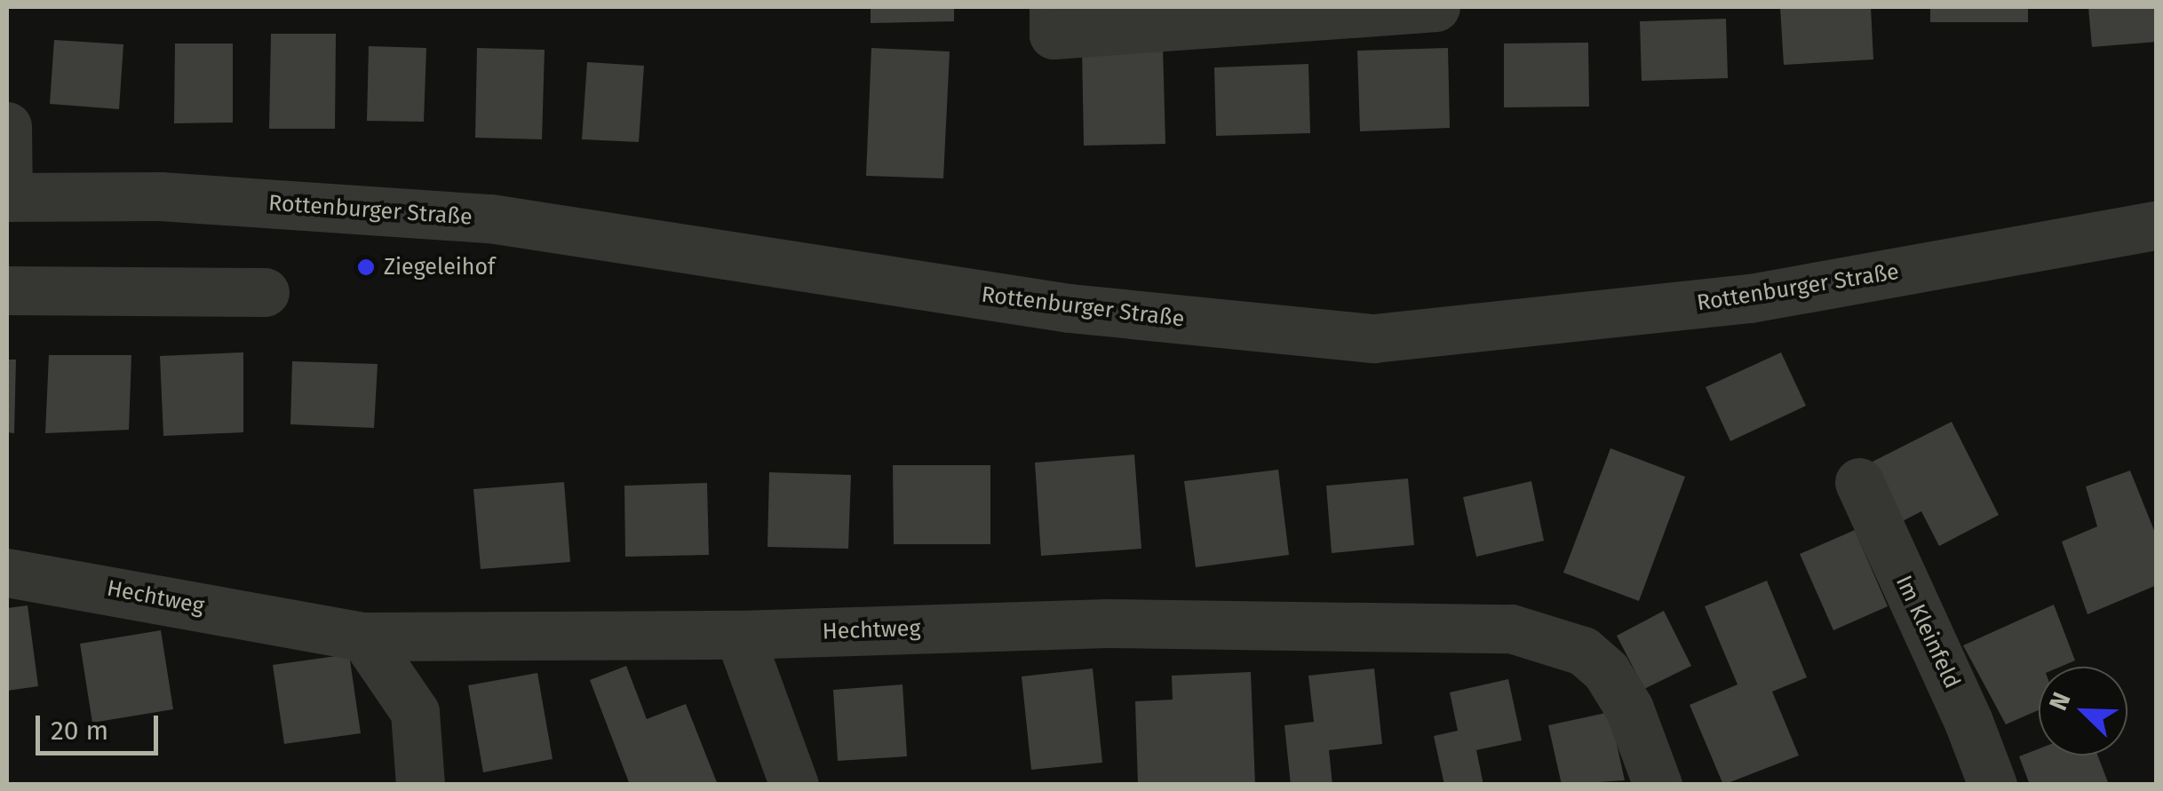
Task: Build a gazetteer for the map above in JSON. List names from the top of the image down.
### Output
{
  "streets": {
    "street": ["Rottenburger Straße", "Hechtweg", "Im Kleinfeld"]
  },
  "places": ["Ziegeleihof"],
  "scale_bar": "20 m",
  "north": "top left"
}
